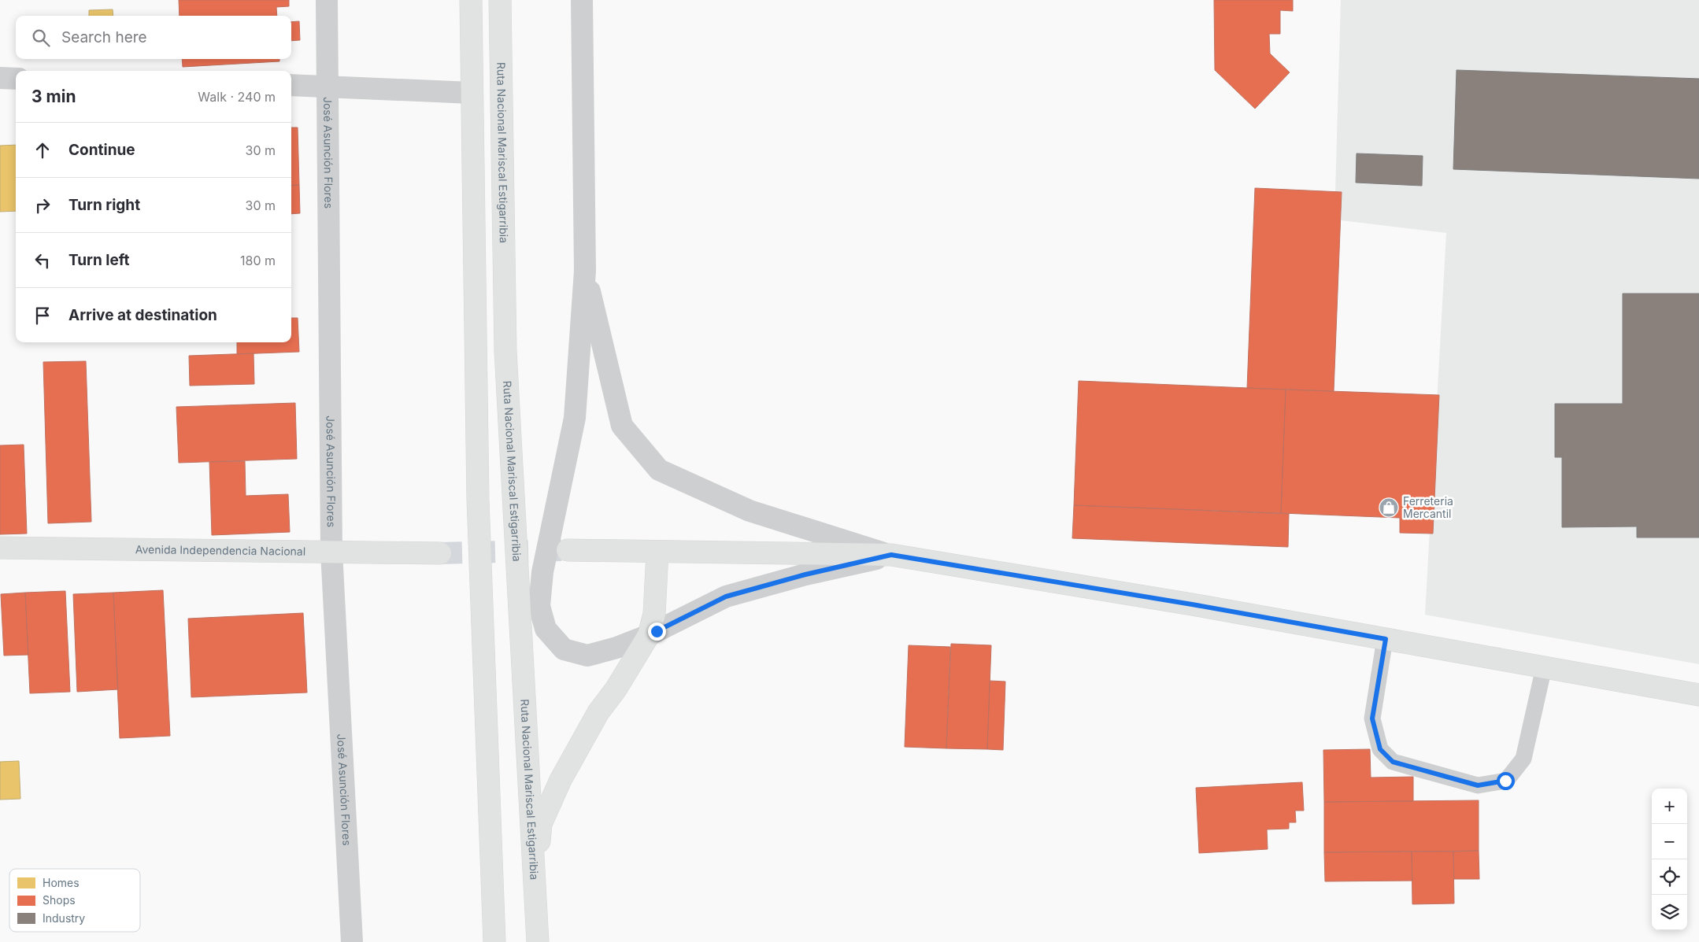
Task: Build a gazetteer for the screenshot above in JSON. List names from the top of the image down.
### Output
{
  "streets": {
    "main road": ["Ruta Nacional Mariscal Estigarribia", "Avenida Independencia Nacional"],
    "street": ["José Asunción Flores"]
  },
  "crossings": [
    ["José Asunción Flores", "Avenida Independencia Nacional"]
  ],
  "places": {
    "shop": ["Ferreteria Mercantil"]
  },
  "legend": ["Homes", "Shops", "Industry"],
  "page": {
    "search": "Search here",
    "heading": ["3 min", "Walk · 240 m"],
    "list": [
      ["Continue", "30 m"],
      ["Turn right", "30 m"],
      ["Turn left", "180 m"],
      "Arrive at destination"
    ],
    "map_buttons": ["+", "−"]
  }
}
